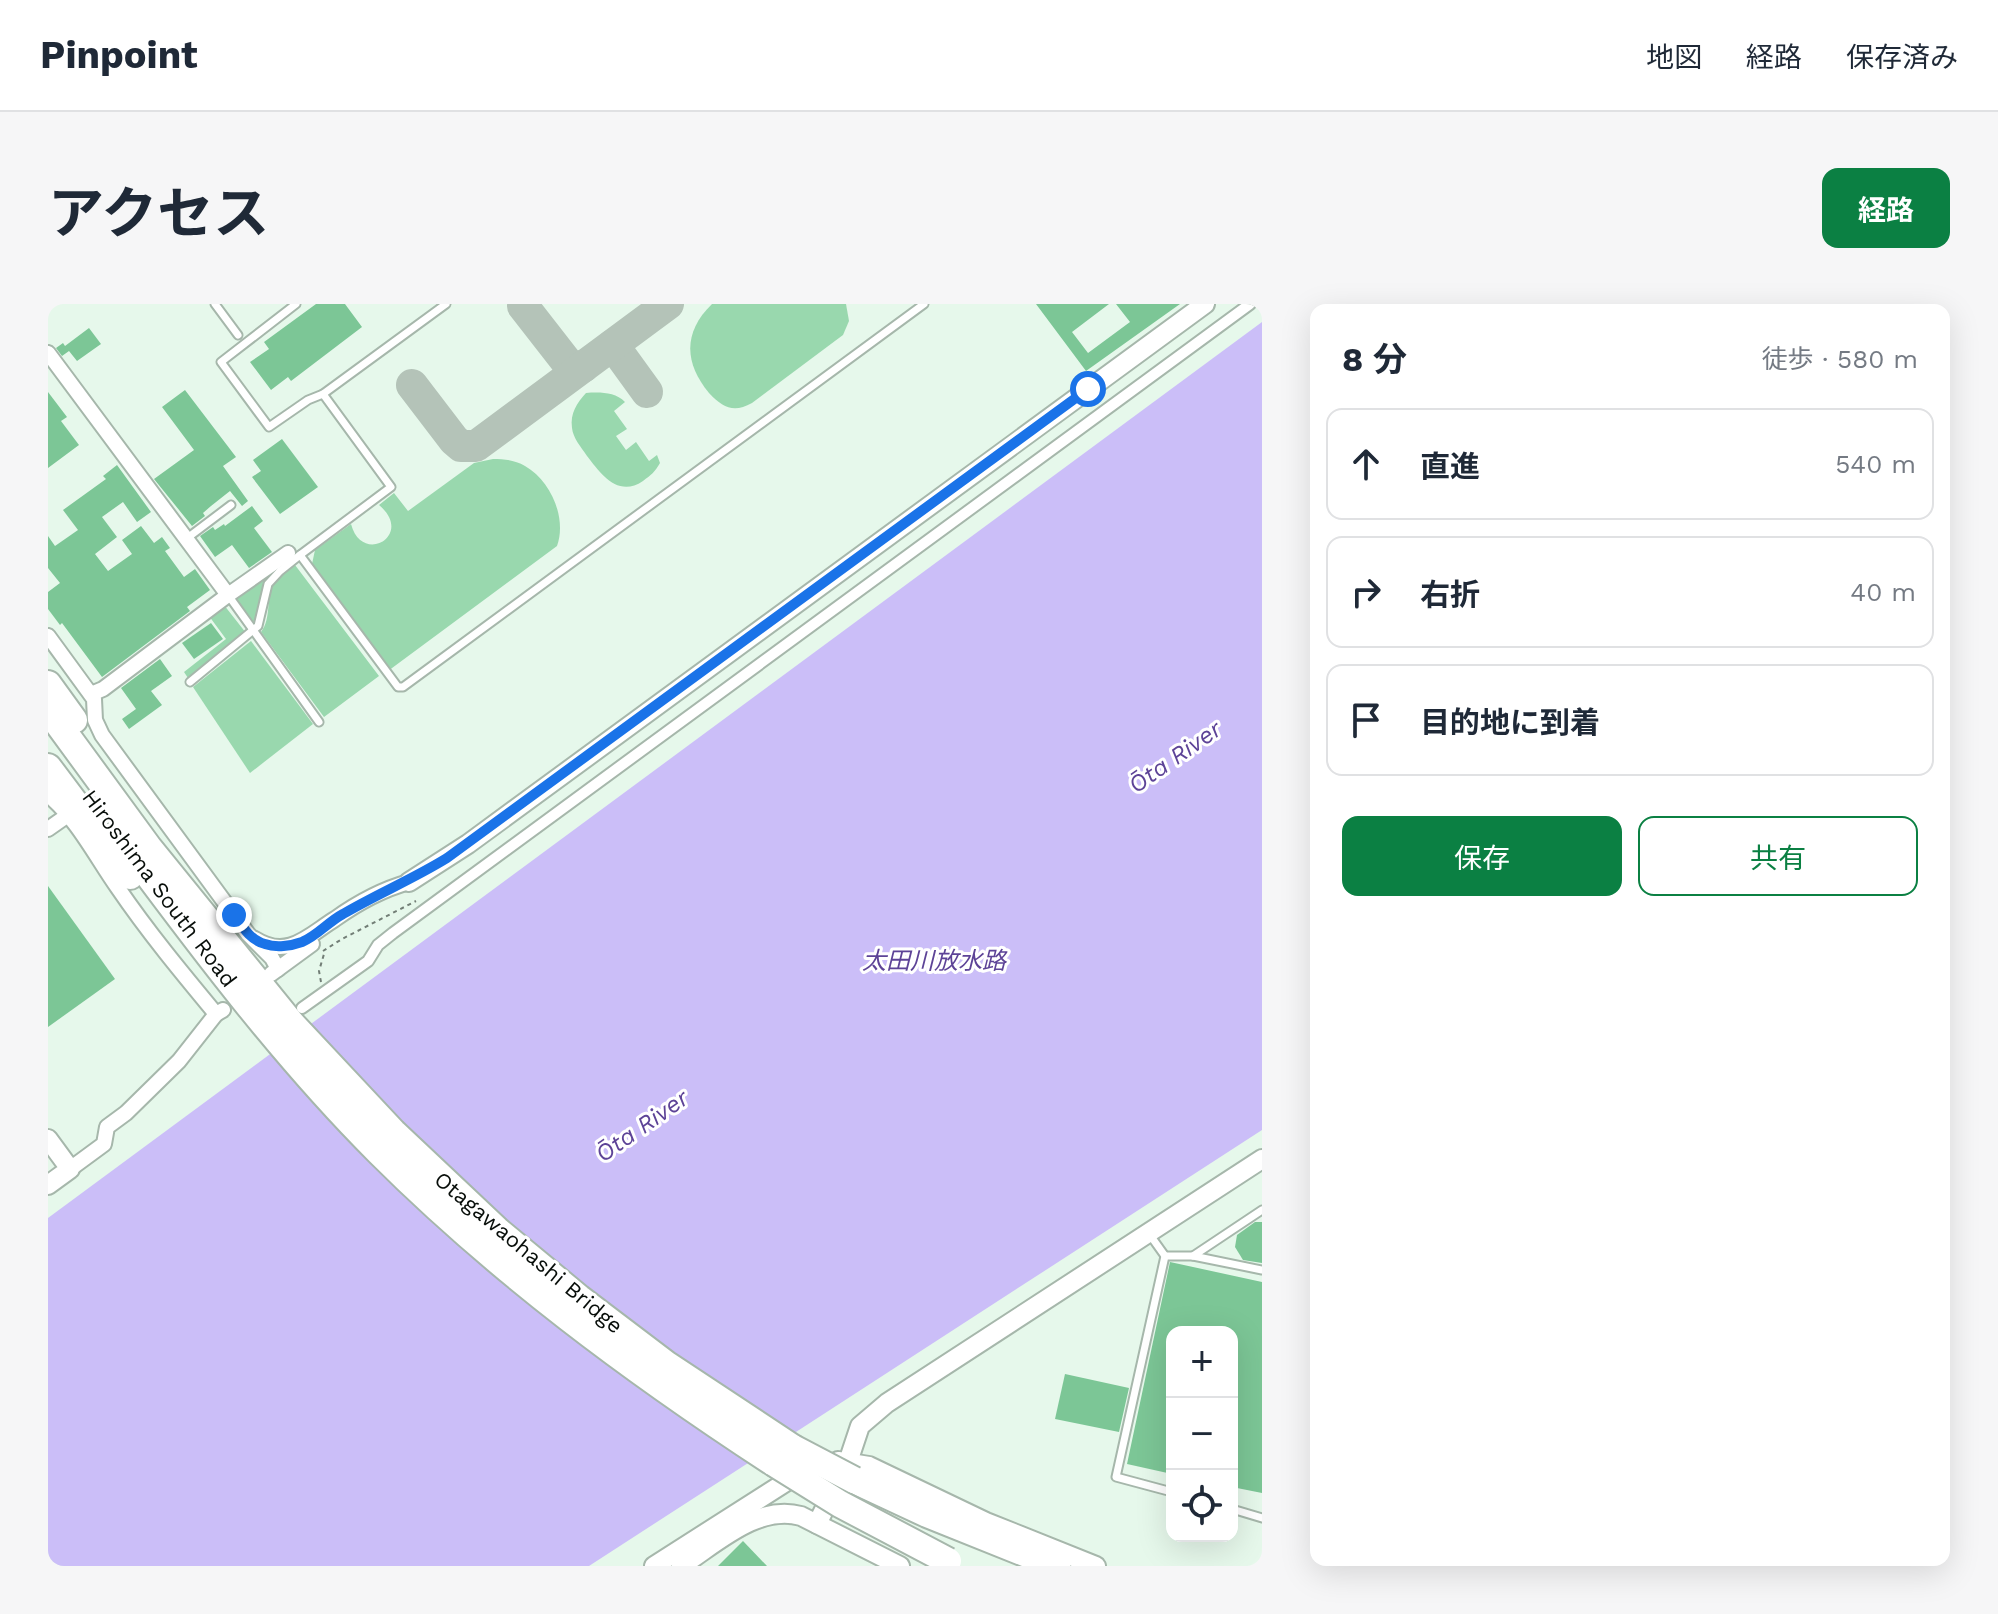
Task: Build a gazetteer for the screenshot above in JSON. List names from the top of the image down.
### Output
{
  "streets": {
    "highway": ["Hiroshima South Road", "Otagawaohashi Bridge"]
  },
  "crossings": [
    ["Hiroshima South Road", "Otagawaohashi Bridge"]
  ],
  "water": ["Ōta River", "太田川放水路"],
  "page": {
    "header": "Pinpoint",
    "nav": ["地図", "経路", "保存済み"],
    "title": "アクセス",
    "buttons": [
      "経路",
      ["保存", "共有"]
    ],
    "heading": ["8 分", "徒歩 · 580 m"],
    "list": [
      ["直進", "540 m"],
      ["右折", "40 m"],
      "目的地に到着"
    ],
    "map_buttons": ["+", "−"]
  }
}
